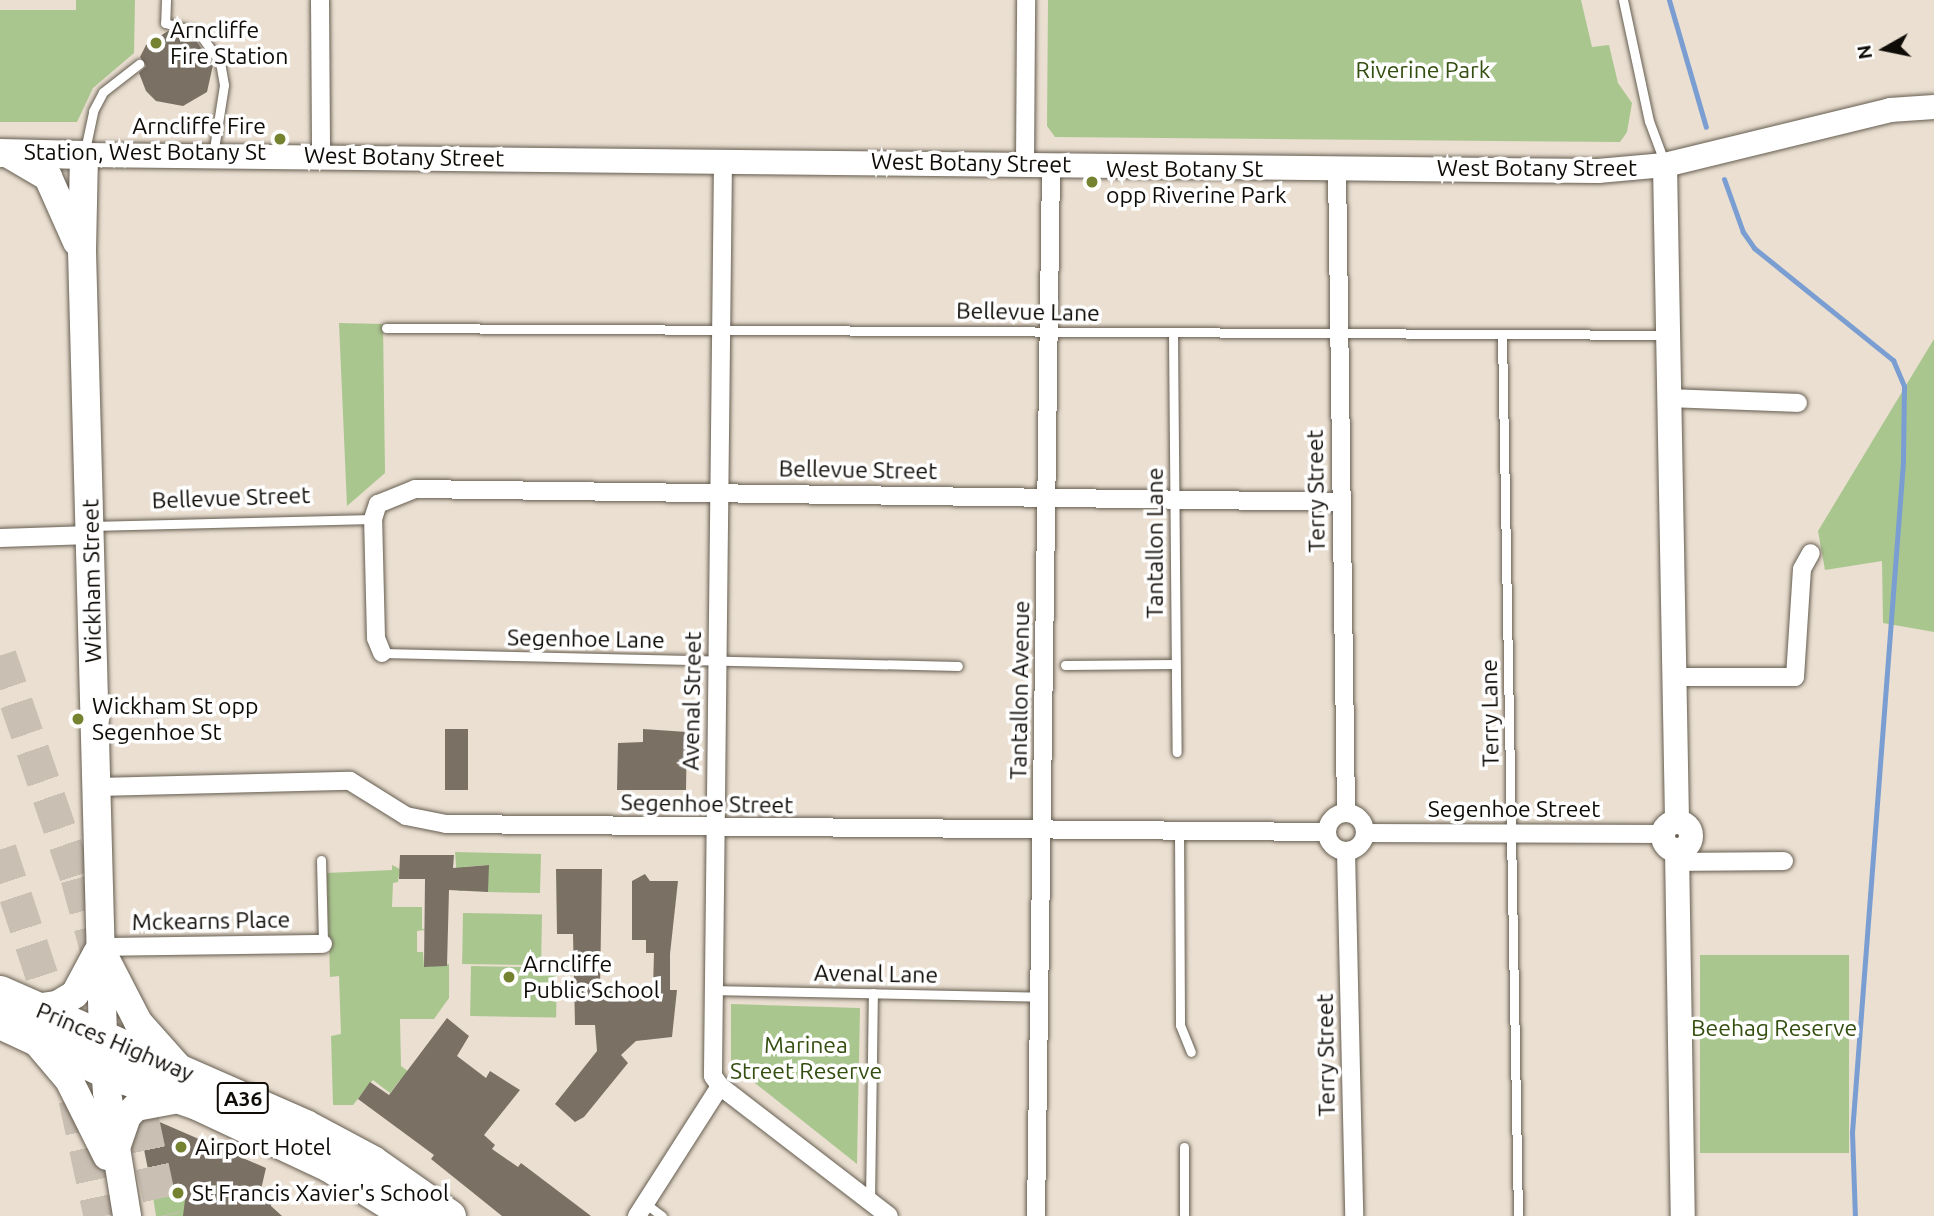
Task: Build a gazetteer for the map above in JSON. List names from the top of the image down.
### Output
{
  "streets": {
    "highway": ["Princes Highway", "A36"],
    "main road": ["West Botany Street", "Wickham Street"],
    "street": [
      "Bellevue Street",
      "Terry Street",
      "Tantallon Avenue",
      "Avenal Street",
      "Segenhoe Street",
      "Mckearns Place"
    ],
    "lane": [
      "Bellevue Lane",
      "Tantallon Lane",
      "Segenhoe Lane",
      "Terry Lane",
      "Avenal Lane"
    ]
  },
  "crossings": [
    ["West Botany Street", "Terry Street"],
    ["West Botany Street", "Wickham Street"],
    ["West Botany Street", "Tantallon Avenue"],
    ["West Botany Street", "Avenal Street"],
    ["Bellevue Lane", "Terry Street"],
    ["Bellevue Lane", "Tantallon Lane"],
    ["Bellevue Lane", "Tantallon Avenue"],
    ["Bellevue Lane", "Avenal Street"],
    ["Bellevue Lane", "Terry Lane"],
    ["Bellevue Street", "Terry Street"],
    ["Bellevue Street", "Tantallon Lane"],
    ["Bellevue Street", "Wickham Street"],
    ["Bellevue Street", "Tantallon Avenue"],
    ["Bellevue Street", "Avenal Street"],
    ["Terry Street", "Segenhoe Street"],
    ["Wickham Street", "Segenhoe Street"],
    ["Wickham Street", "Mckearns Place"],
    ["Wickham Street", "Princes Highway"],
    ["Segenhoe Lane", "Avenal Street"],
    ["Tantallon Avenue", "Segenhoe Street"],
    ["Tantallon Avenue", "Avenal Lane"],
    ["Avenal Street", "Segenhoe Street"],
    ["Avenal Street", "Avenal Lane"],
    ["Terry Lane", "Segenhoe Street"]
  ],
  "parks": ["Riverine Park", "Beehag Reserve", "Marinea Street Reserve"],
  "places": [
    "Arncliffe Fire Station",
    "Arncliffe Fire Station, West Botany St",
    "West Botany St opp Riverine Park",
    "Wickham St opp Segenhoe St",
    "Arncliffe Public School",
    "Airport Hotel",
    "St Francis Xavier's School"
  ],
  "north": "left"
}
